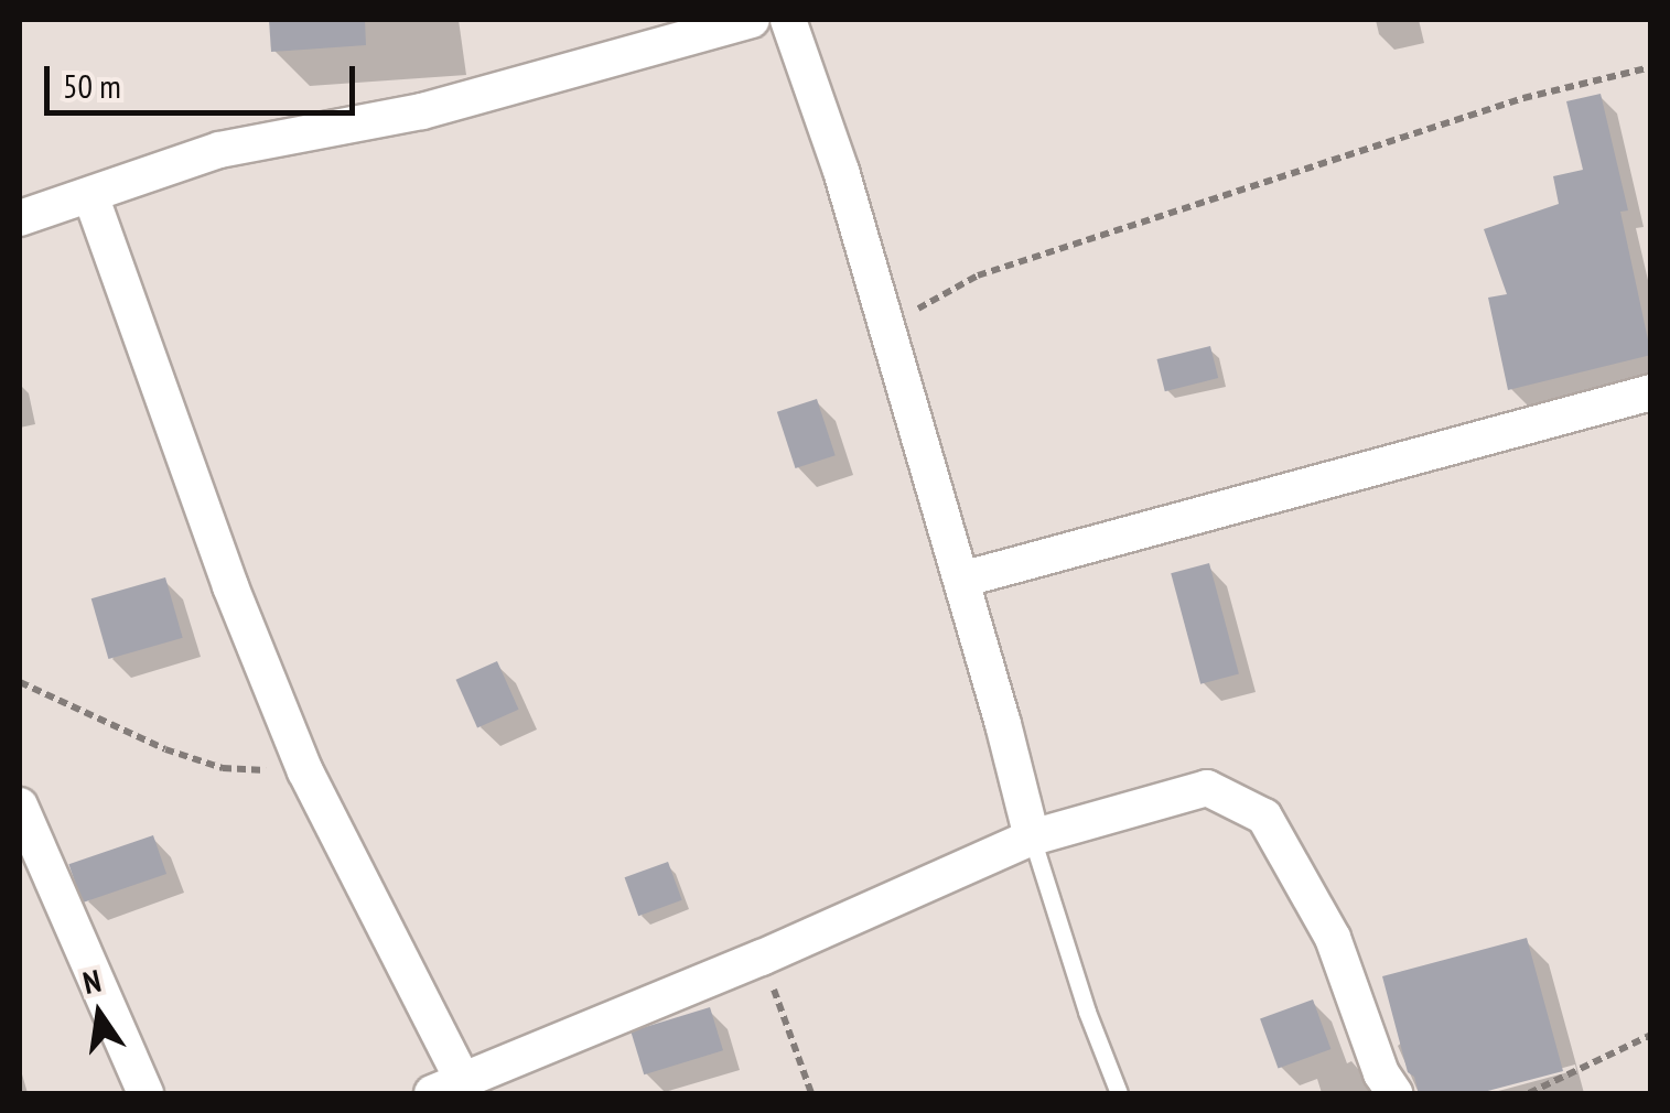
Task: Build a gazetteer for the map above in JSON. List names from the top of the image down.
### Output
{
  "scale_bar": "50 m",
  "north": "top"
}
